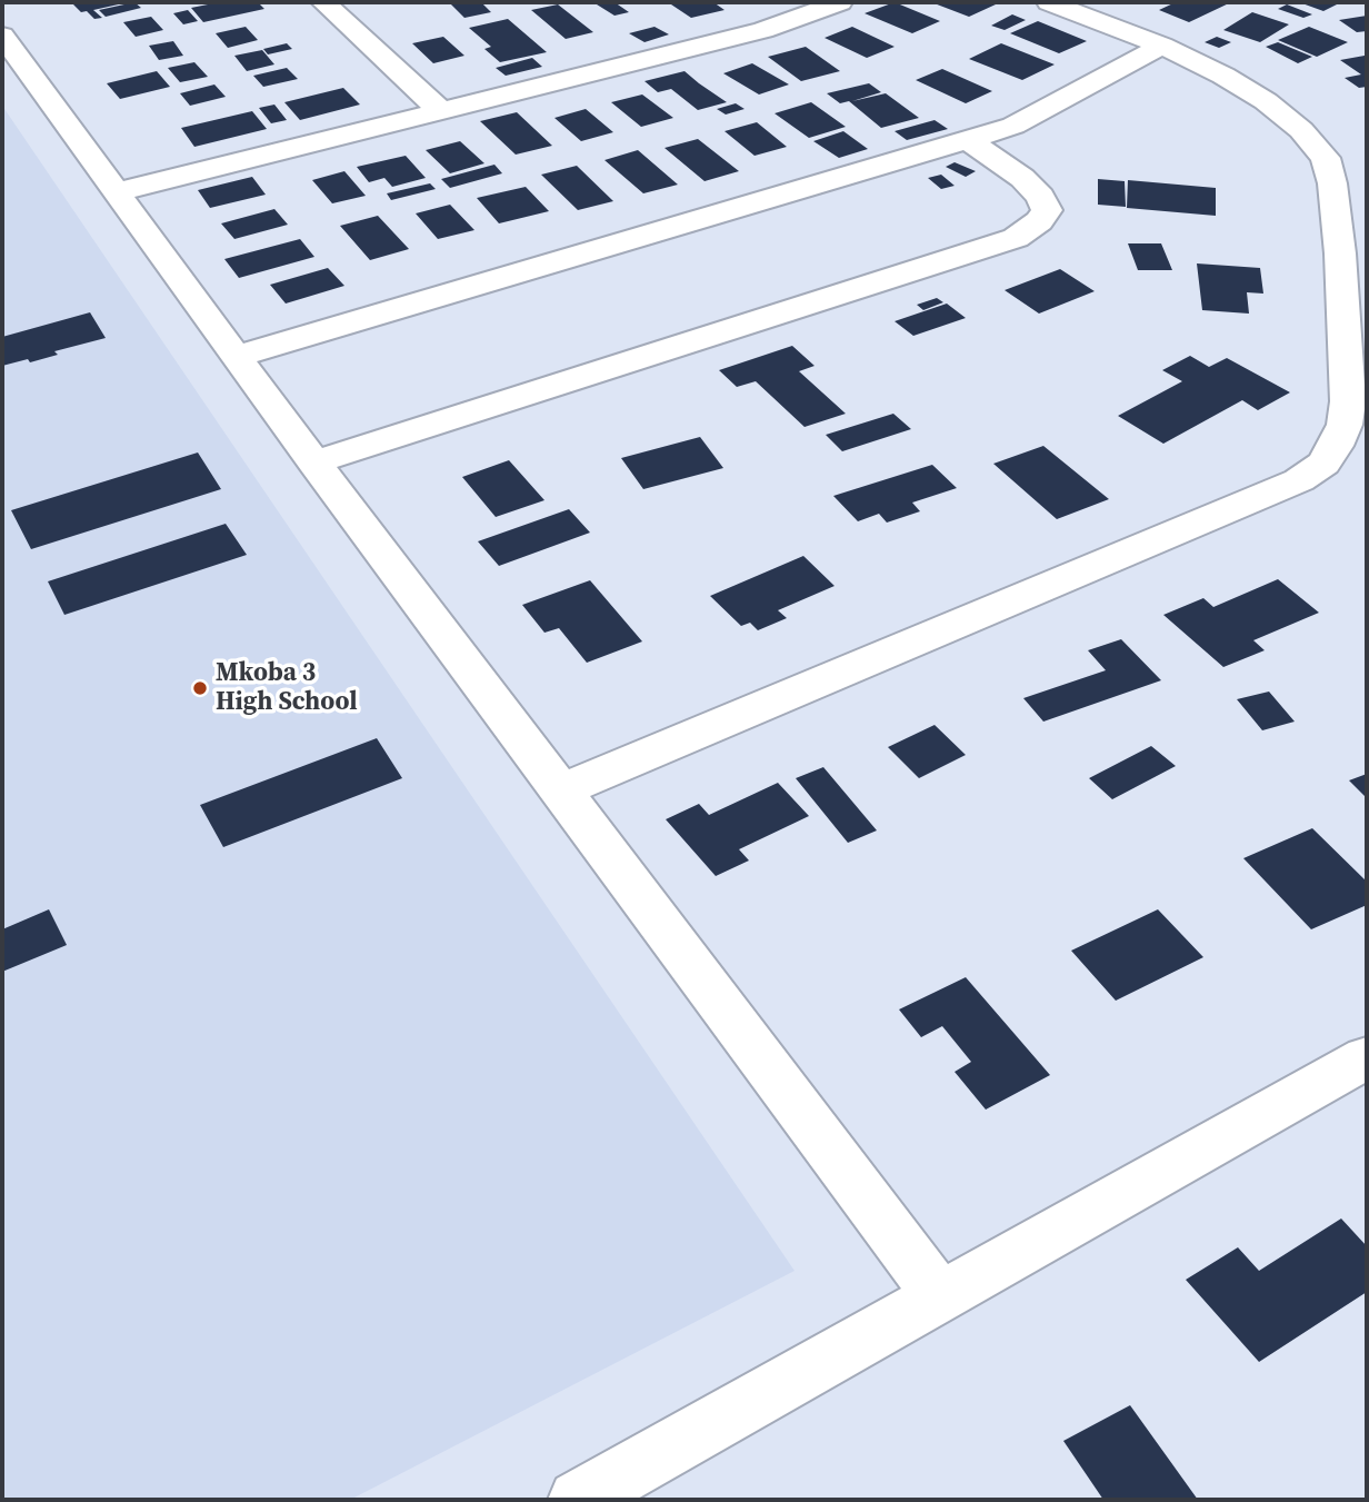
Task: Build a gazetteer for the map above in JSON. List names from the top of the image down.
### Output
{
  "places": ["Mkoba 3 High School"]
}
